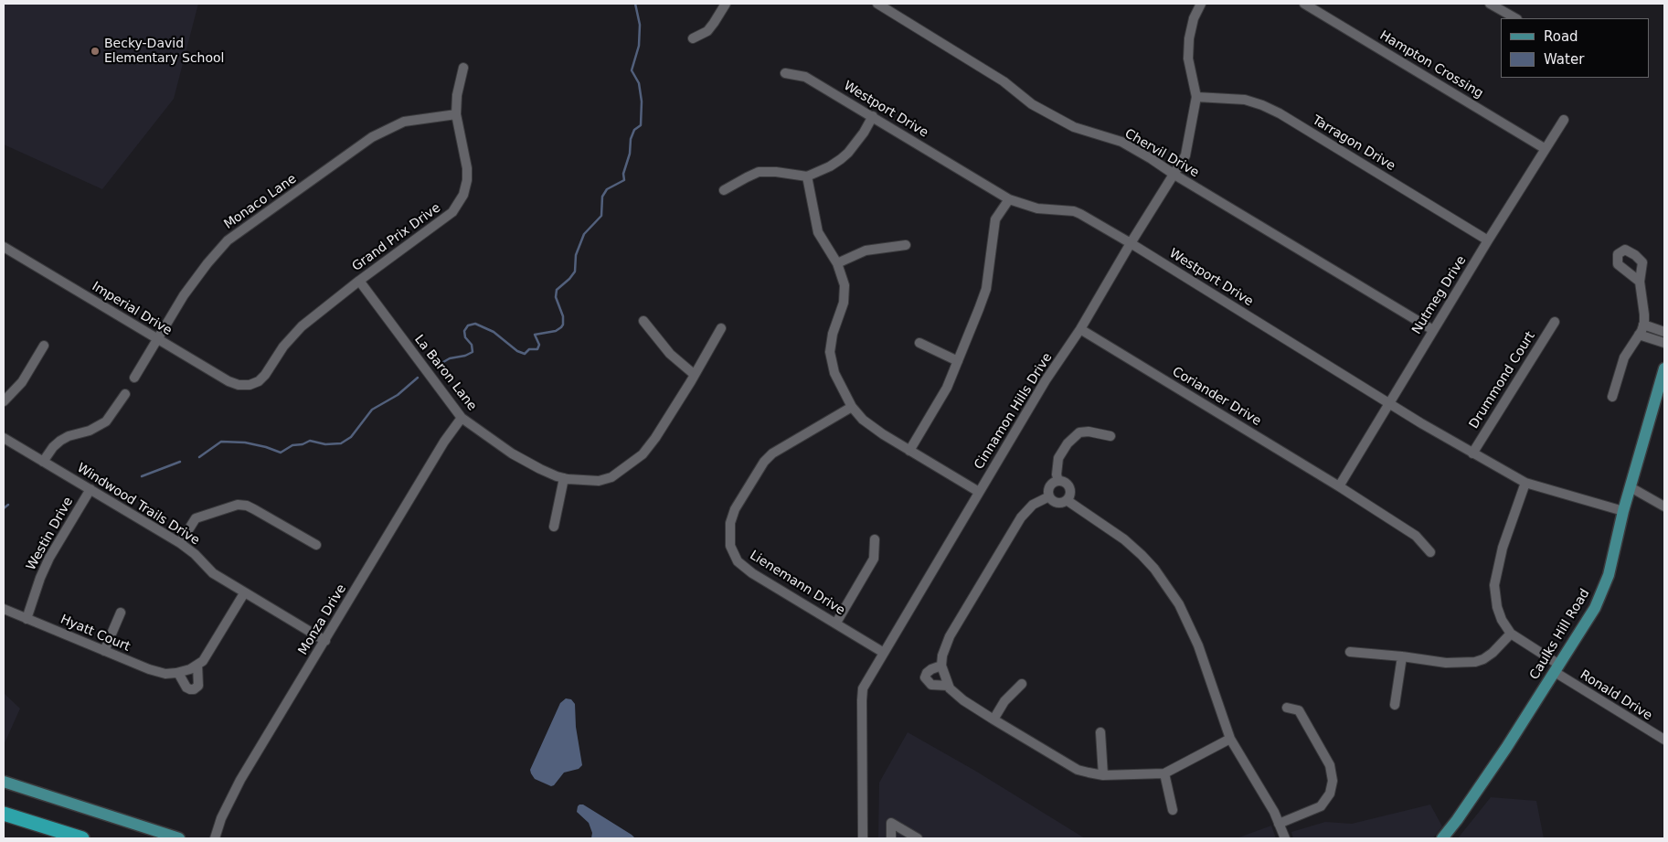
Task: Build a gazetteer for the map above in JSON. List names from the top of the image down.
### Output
{
  "streets": {
    "main road": ["Caulks Hill Road"],
    "street": [
      "Hampton Crossing",
      "Westport Drive",
      "Tarragon Drive",
      "Chervil Drive",
      "Monaco Lane",
      "Grand Prix Drive",
      "Nutmeg Drive",
      "Imperial Drive",
      "La Baron Lane",
      "Drummond Court",
      "Coriander Drive",
      "Cinnamon Hills Drive",
      "Windwood Trails Drive",
      "Westin Drive",
      "Lienemann Drive",
      "Monza Drive",
      "Hyatt Court",
      "Ronald Drive"
    ]
  },
  "crossings": [
    ["Hampton Crossing", "Nutmeg Drive"],
    ["Westport Drive", "Nutmeg Drive"],
    ["Westport Drive", "Drummond Court"],
    ["Westport Drive", "Cinnamon Hills Drive"],
    ["Westport Drive", "Caulks Hill Road"],
    ["Tarragon Drive", "Nutmeg Drive"],
    ["Tarragon Drive", "Cinnamon Hills Drive"],
    ["Chervil Drive", "Nutmeg Drive"],
    ["Chervil Drive", "Cinnamon Hills Drive"],
    ["Monaco Lane", "Grand Prix Drive"],
    ["Monaco Lane", "Imperial Drive"],
    ["Grand Prix Drive", "Imperial Drive"],
    ["Grand Prix Drive", "La Baron Lane"],
    ["Nutmeg Drive", "Coriander Drive"],
    ["La Baron Lane", "Monza Drive"],
    ["Coriander Drive", "Cinnamon Hills Drive"],
    ["Cinnamon Hills Drive", "Lienemann Drive"],
    ["Windwood Trails Drive", "Westin Drive"],
    ["Windwood Trails Drive", "Monza Drive"],
    ["Windwood Trails Drive", "Hyatt Court"],
    ["Westin Drive", "Hyatt Court"],
    ["Caulks Hill Road", "Ronald Drive"]
  ],
  "places": ["Becky-David Elementary School"],
  "legend": ["Road", "Water"]
}
